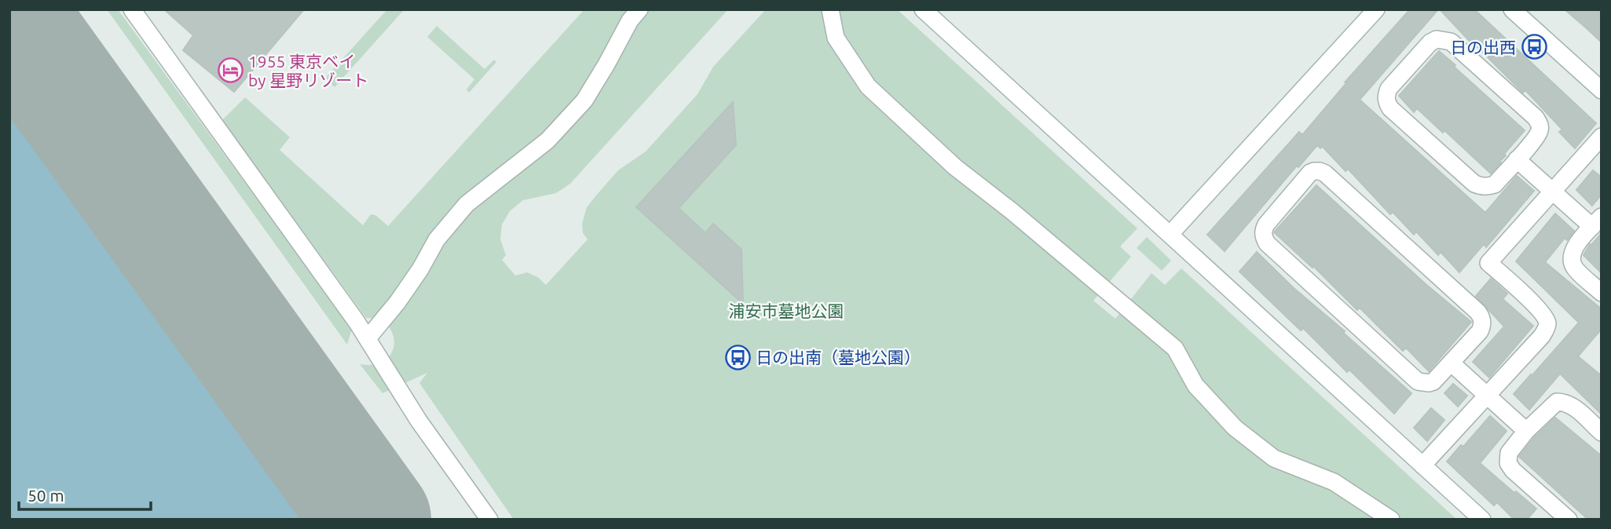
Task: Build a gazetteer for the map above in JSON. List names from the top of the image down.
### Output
{
  "parks": ["浦安市墓地公園"],
  "places": {
    "bus stop": ["日の出西", "日の出南（墓地公園）"],
    "hotel": ["1955 東京ベイ by 星野リゾート"]
  },
  "scale_bar": "50 m"
}
